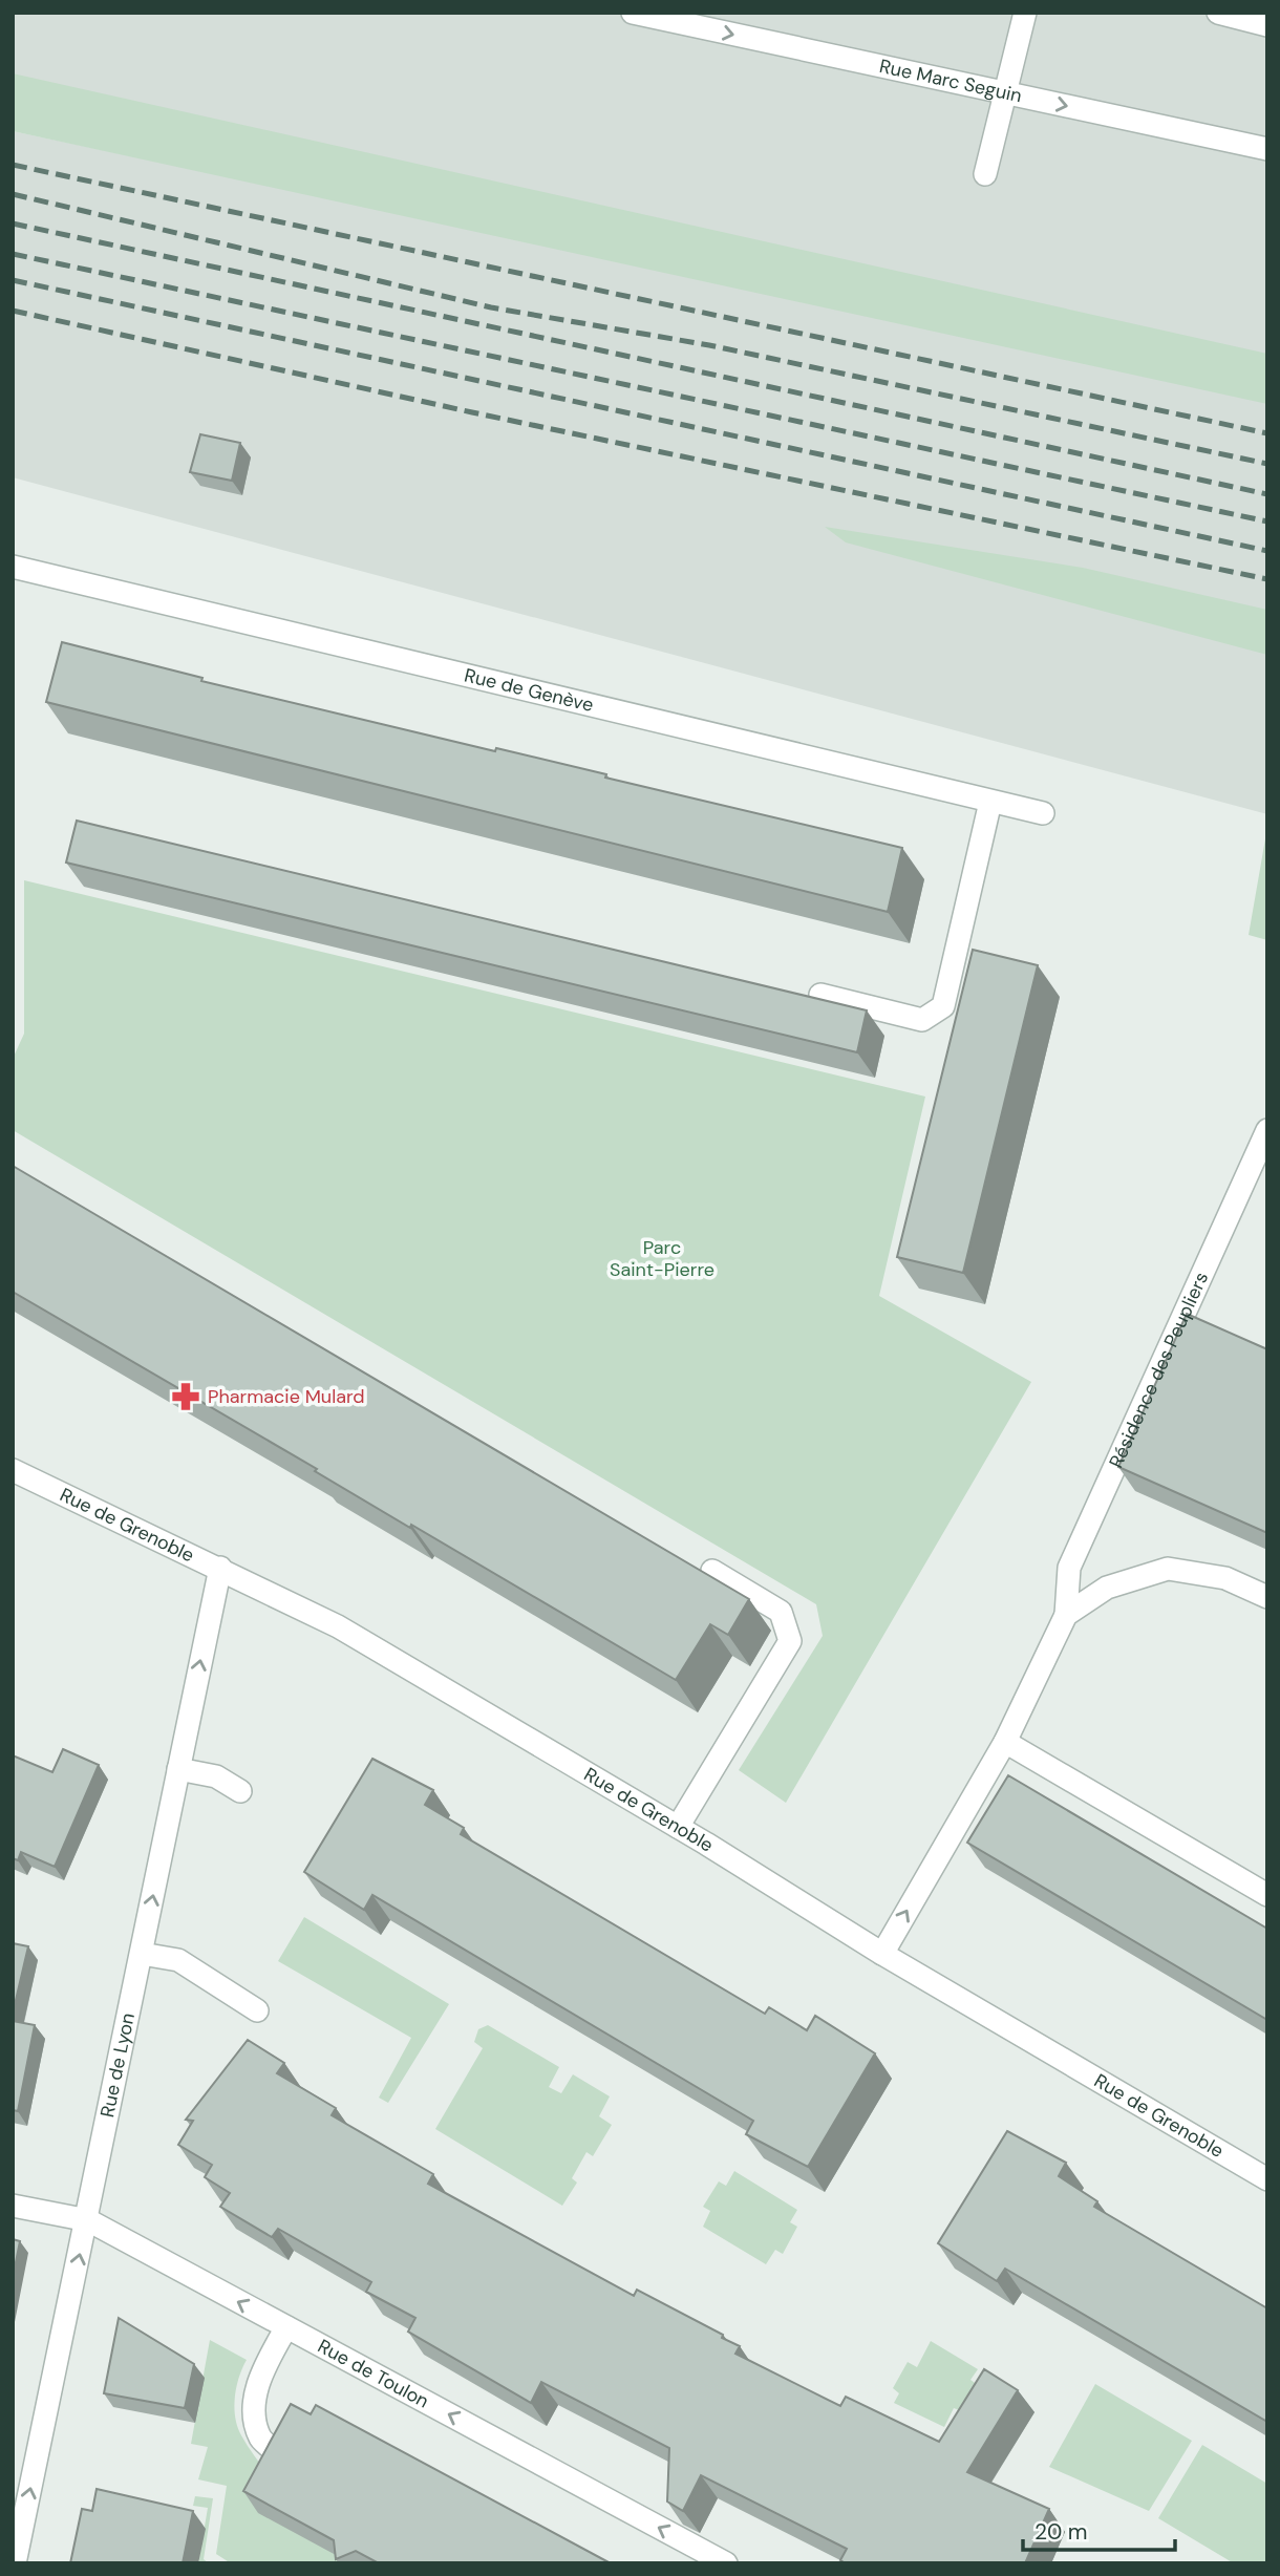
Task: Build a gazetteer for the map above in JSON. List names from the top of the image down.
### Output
{
  "streets": {
    "street": [
      "Rue Marc Seguin",
      "Rue de Genève",
      "Résidence des Peupliers",
      "Rue de Grenoble",
      "Rue de Lyon",
      "Rue de Toulon"
    ]
  },
  "crossings": [
    ["Résidence des Peupliers", "Rue de Grenoble"],
    ["Rue de Grenoble", "Rue de Lyon"],
    ["Rue de Lyon", "Rue de Toulon"]
  ],
  "one_way": ["Rue Marc Seguin", "Rue de Lyon", "Rue de Toulon"],
  "parks": ["Parc Saint-Pierre"],
  "places": {
    "pharmacy": ["Pharmacie Mulard"]
  },
  "scale_bar": "20 m"
}
